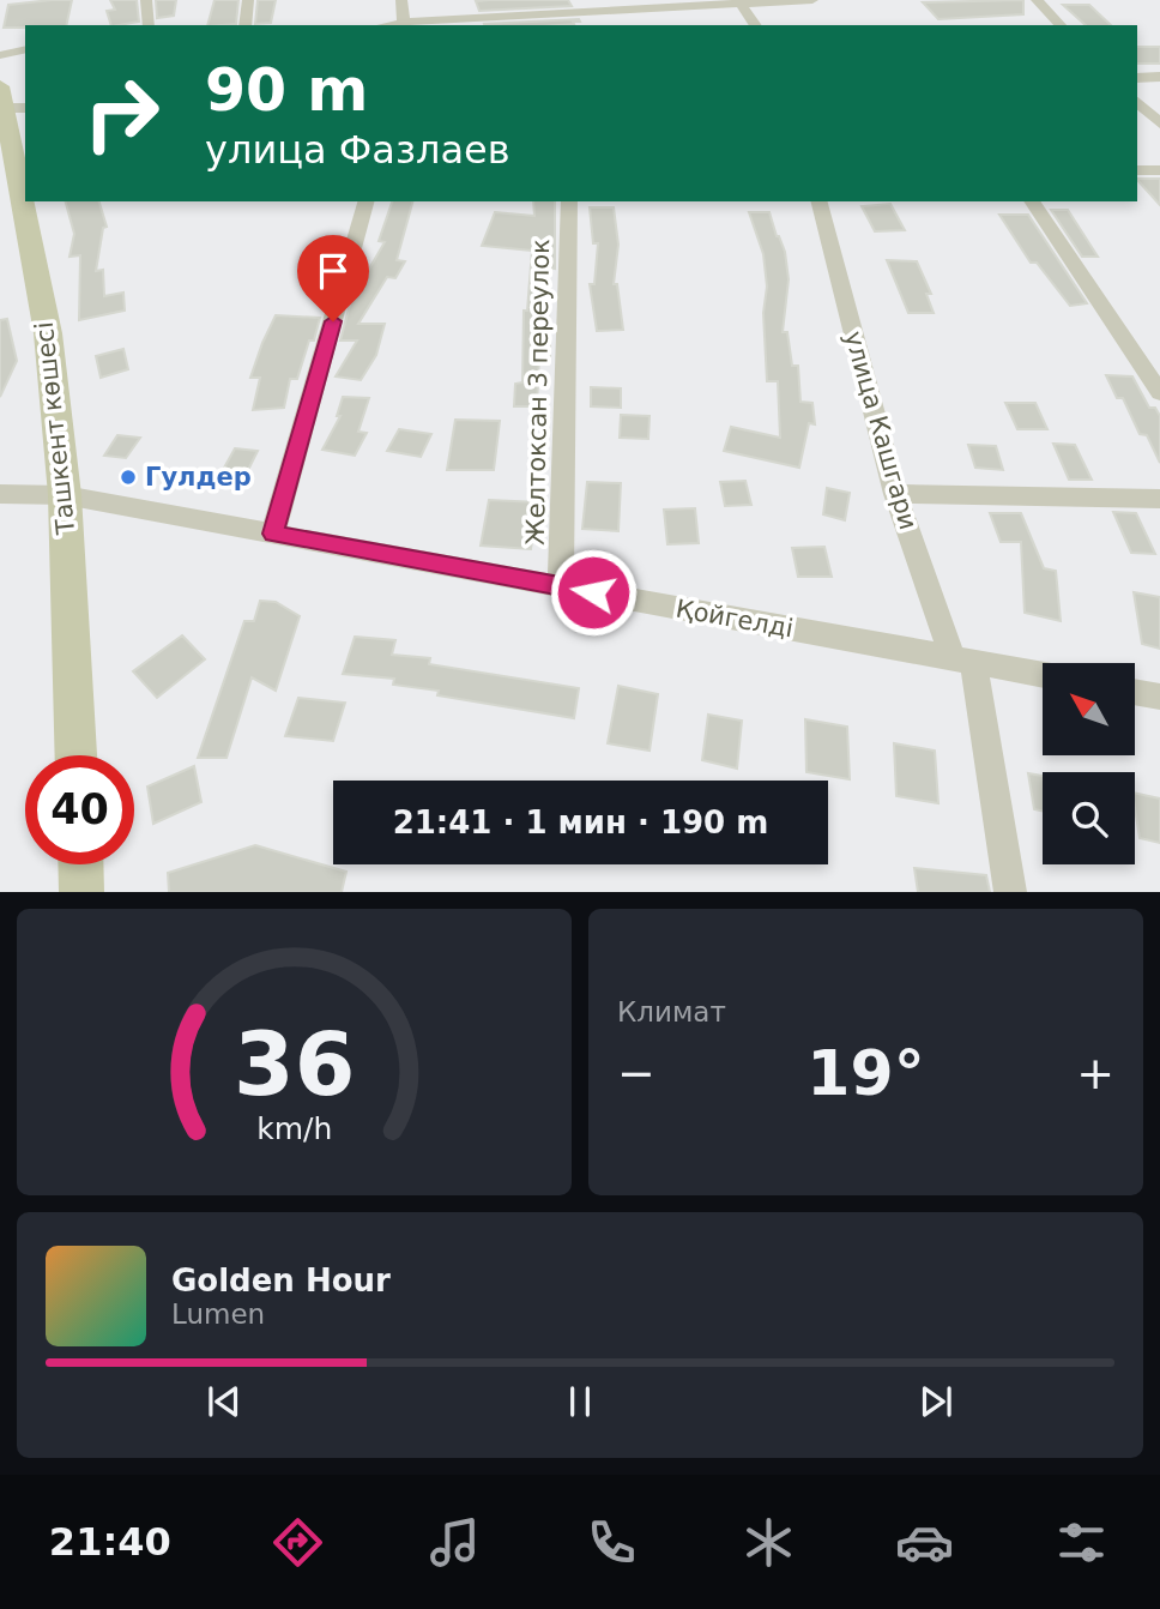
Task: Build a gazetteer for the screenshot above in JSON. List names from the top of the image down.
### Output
{
  "streets": {
    "main road": ["Ташкент көшесі"],
    "street": ["Желтоксан 3 переулок", "улица Кашгари", "Қойгелді"]
  },
  "crossings": [
    ["Желтоксан 3 переулок", "Қойгелді"],
    ["Ташкент көшесі", "Қойгелді"],
    ["улица Кашгари", "Қойгелді"]
  ],
  "places": ["Гулдер"],
  "north": "top left",
  "page": {
    "turn": ["90 m", "улица Фазлаев"],
    "limit": "40",
    "trip": "21:41 · 1 мин · 190 m",
    "tile": "Климат",
    "heat": ["−", "19°", "+"],
    "song": ["Golden Hour", "Lumen"],
    "tabs": "21:40",
    "gauge": ["36", "km/h"]
  }
}
